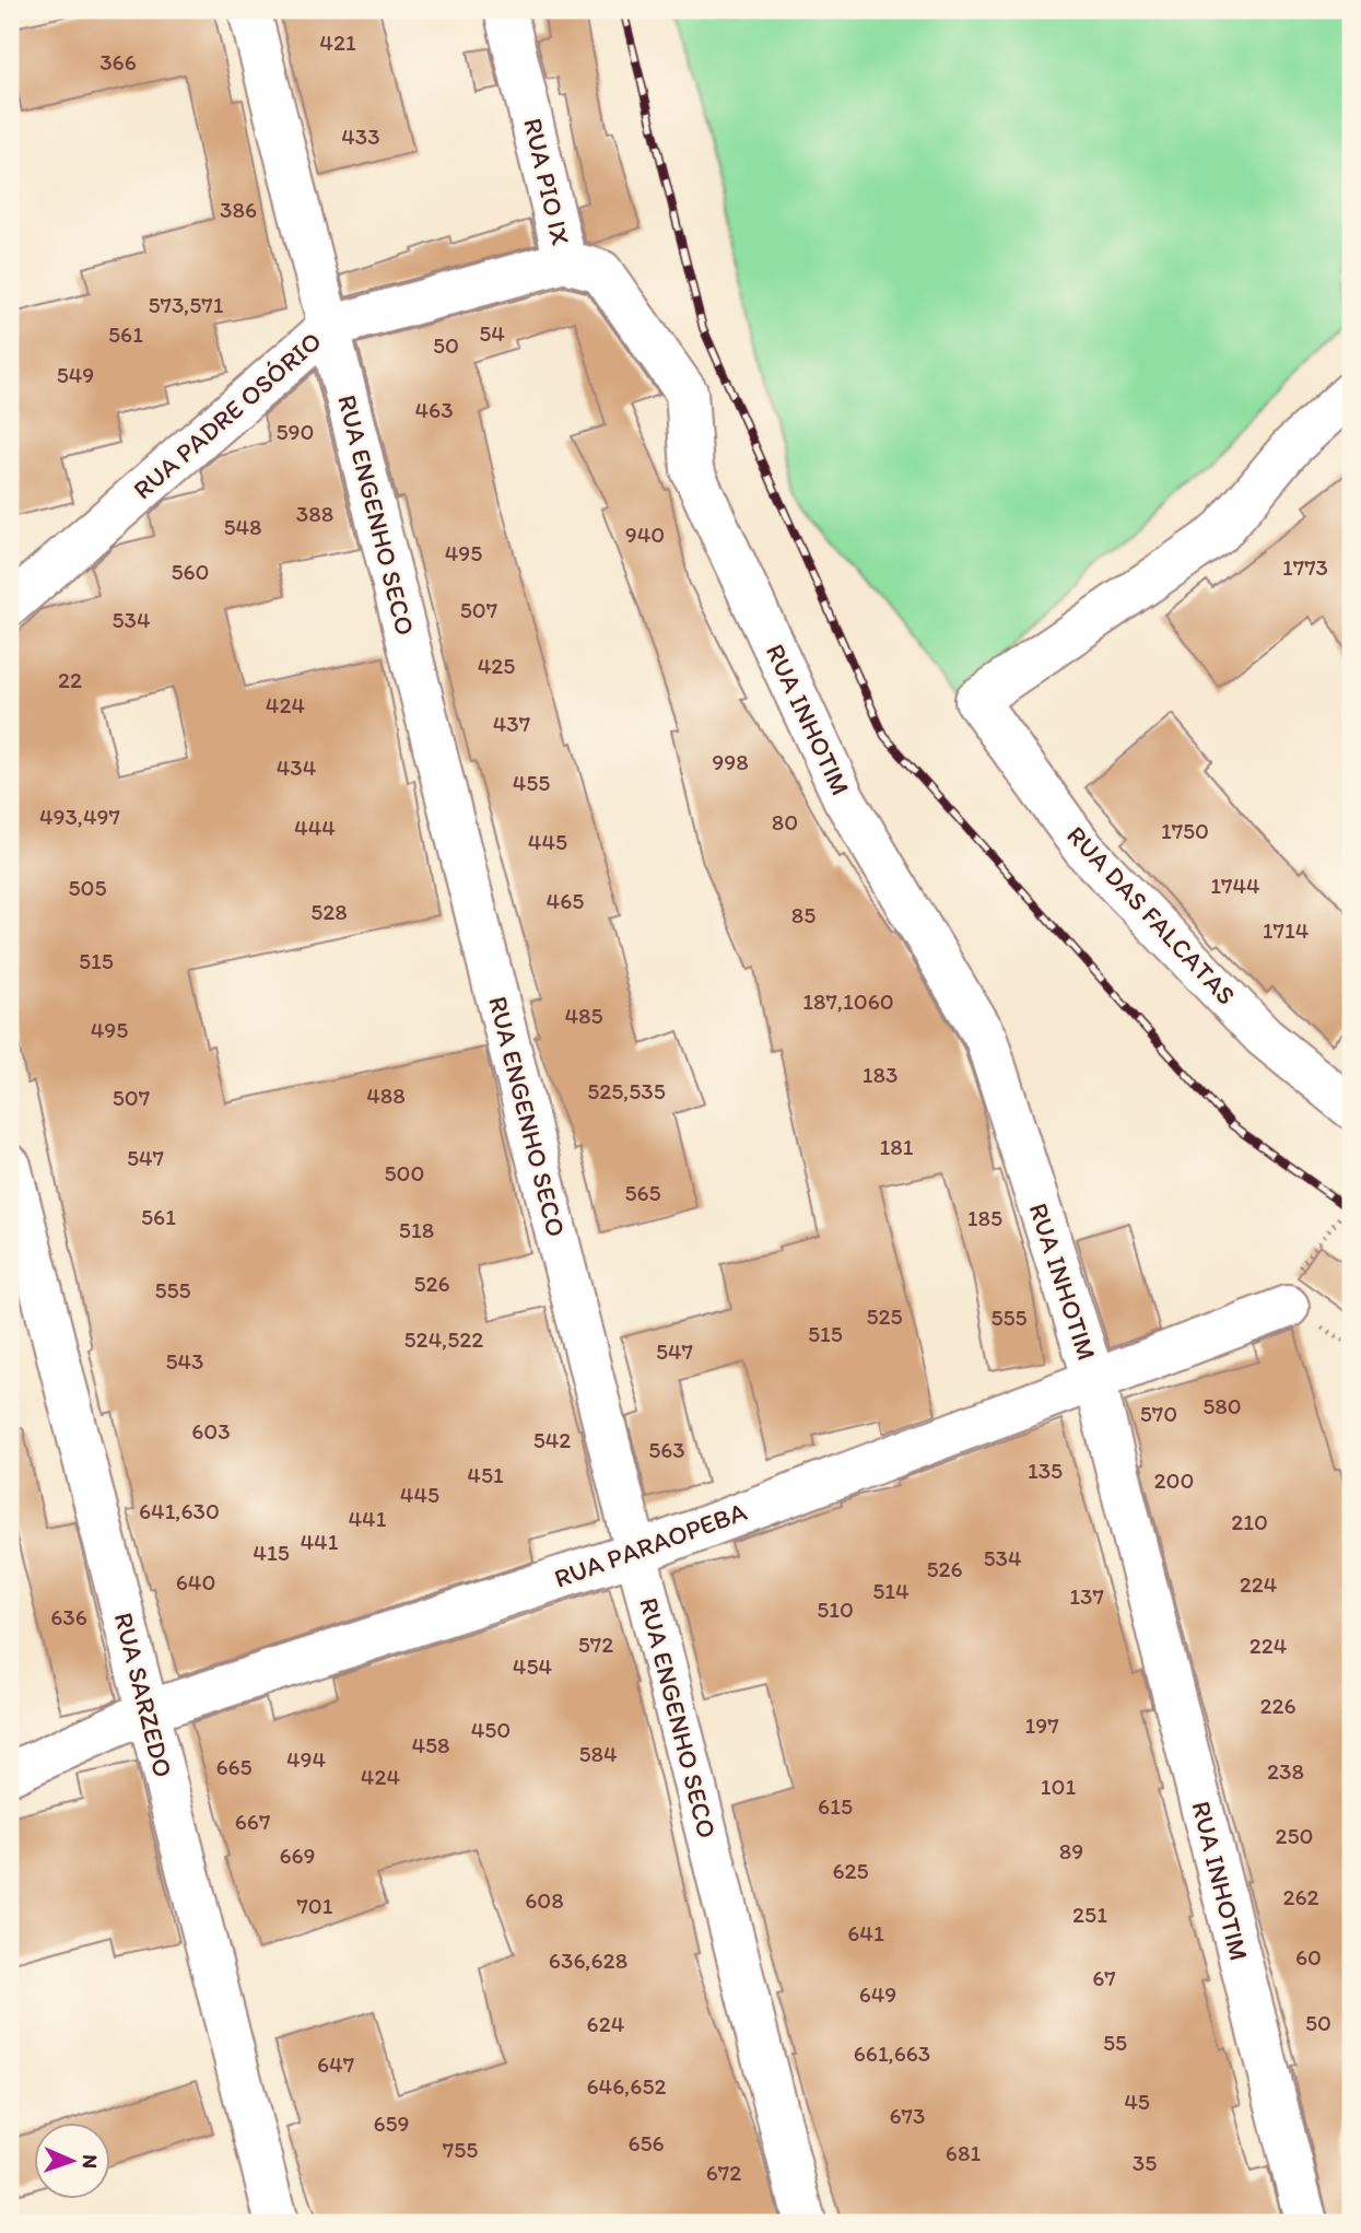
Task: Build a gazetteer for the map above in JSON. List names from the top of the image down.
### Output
{
  "streets": {
    "street": [
      "RUA PIO IX",
      "RUA PADRE OSÓRIO",
      "RUA ENGENHO SECO",
      "RUA INHOTIM",
      "RUA DAS FALCATAS",
      "RUA PARAOPEBA",
      "RUA SARZEDO"
    ]
  },
  "crossings": [
    ["RUA PIO IX", "RUA PADRE OSÓRIO"],
    ["RUA PIO IX", "RUA INHOTIM"],
    ["RUA PADRE OSÓRIO", "RUA ENGENHO SECO"],
    ["RUA ENGENHO SECO", "RUA PARAOPEBA"],
    ["RUA INHOTIM", "RUA PARAOPEBA"],
    ["RUA PARAOPEBA", "RUA SARZEDO"]
  ],
  "house_numbers": [
    "421",
    "366",
    "433",
    "386",
    "573,571",
    "54",
    "561",
    "50",
    "549",
    "463",
    "590",
    "388",
    "548",
    "940",
    "495",
    "1773",
    "560",
    "507",
    "534",
    "425",
    "22",
    "424",
    "437",
    "998",
    "434",
    "455",
    "493,497",
    "80",
    "444",
    "1750",
    "445",
    "1744",
    "505",
    "465",
    "528",
    "85",
    "1714",
    "515",
    "187,1060",
    "485",
    "495",
    "183",
    "525,535",
    "488",
    "507",
    "181",
    "547",
    "500",
    "565",
    "561",
    "185",
    "518",
    "526",
    "555",
    "525",
    "555",
    "515",
    "524,522",
    "547",
    "543",
    "580",
    "570",
    "603",
    "542",
    "563",
    "135",
    "451",
    "200",
    "445",
    "641,630",
    "441",
    "210",
    "441",
    "415",
    "534",
    "526",
    "640",
    "224",
    "514",
    "137",
    "510",
    "636",
    "572",
    "224",
    "454",
    "226",
    "197",
    "450",
    "458",
    "584",
    "494",
    "665",
    "238",
    "424",
    "101",
    "615",
    "667",
    "250",
    "89",
    "669",
    "625",
    "262",
    "608",
    "701",
    "251",
    "641",
    "60",
    "636,628",
    "67",
    "649",
    "50",
    "624",
    "55",
    "661,663",
    "647",
    "646,652",
    "45",
    "673",
    "659",
    "656",
    "755",
    "681",
    "35",
    "672"
  ],
  "north": "right"
}
